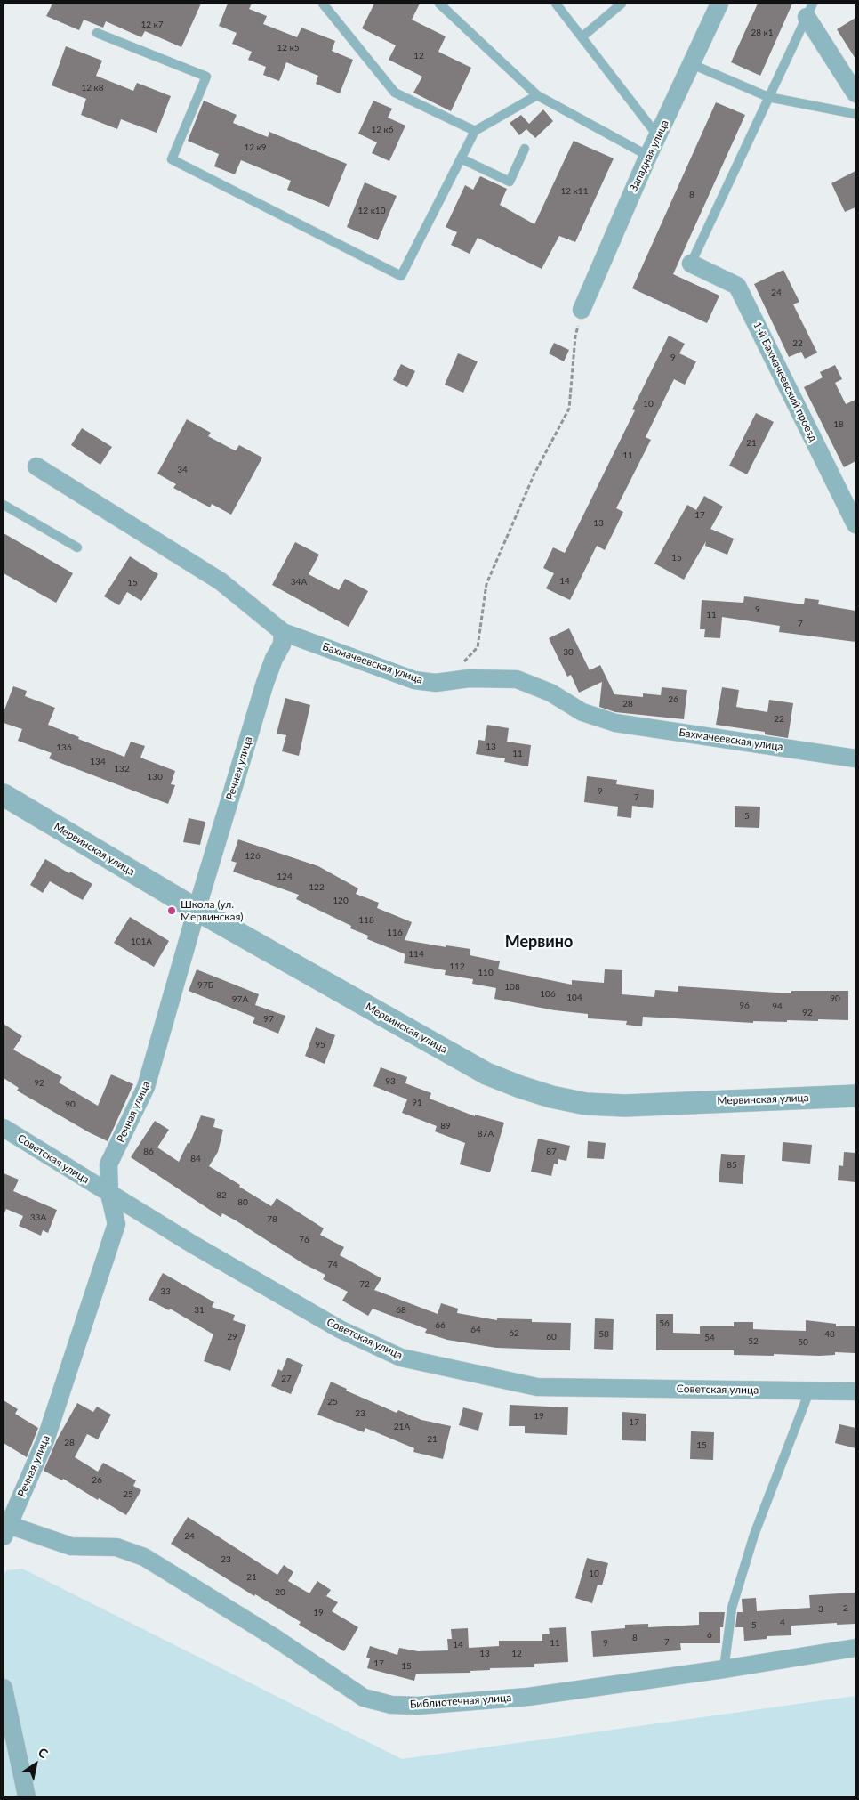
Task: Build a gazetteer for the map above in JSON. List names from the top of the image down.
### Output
{
  "streets": {
    "street": [
      "Западная улица",
      "1-й Бахмачеевский проезд",
      "Бахмачеевская улица",
      "Речная улица",
      "Мервинская улица",
      "Советская улица",
      "Библиотечная улица"
    ]
  },
  "crossings": [
    ["Бахмачеевская улица", "Речная улица"],
    ["Речная улица", "Мервинская улица"],
    ["Речная улица", "Советская улица"],
    ["Речная улица", "Библиотечная улица"]
  ],
  "districts": ["Мервино"],
  "places": ["Школа (ул. Мервинская)"],
  "house_numbers": [
    "12 к7",
    "28 к1",
    "12 к5",
    "12",
    "12 к8",
    "12 к6",
    "12 к9",
    "12 к11",
    "8",
    "12 к10",
    "24",
    "22",
    "9",
    "10",
    "18",
    "21",
    "11",
    "34",
    "17",
    "13",
    "15",
    "14",
    "34А",
    "15",
    "9",
    "11",
    "7",
    "30",
    "26",
    "28",
    "22",
    "13",
    "136",
    "11",
    "134",
    "132",
    "130",
    "9",
    "7",
    "5",
    "126",
    "124",
    "122",
    "120",
    "118",
    "116",
    "101А",
    "114",
    "112",
    "110",
    "97Б",
    "108",
    "106",
    "104",
    "90",
    "97А",
    "96",
    "94",
    "92",
    "97",
    "95",
    "93",
    "92",
    "91",
    "90",
    "89",
    "87А",
    "86",
    "87",
    "84",
    "85",
    "82",
    "80",
    "33А",
    "78",
    "76",
    "74",
    "72",
    "33",
    "31",
    "68",
    "56",
    "66",
    "64",
    "62",
    "58",
    "48",
    "29",
    "60",
    "54",
    "52",
    "50",
    "27",
    "25",
    "23",
    "19",
    "17",
    "21А",
    "21",
    "28",
    "15",
    "26",
    "25",
    "24",
    "23",
    "10",
    "21",
    "20",
    "2",
    "3",
    "19",
    "4",
    "5",
    "6",
    "8",
    "7",
    "11",
    "9",
    "14",
    "13",
    "12",
    "17",
    "15"
  ],
  "north": "top right"
}
